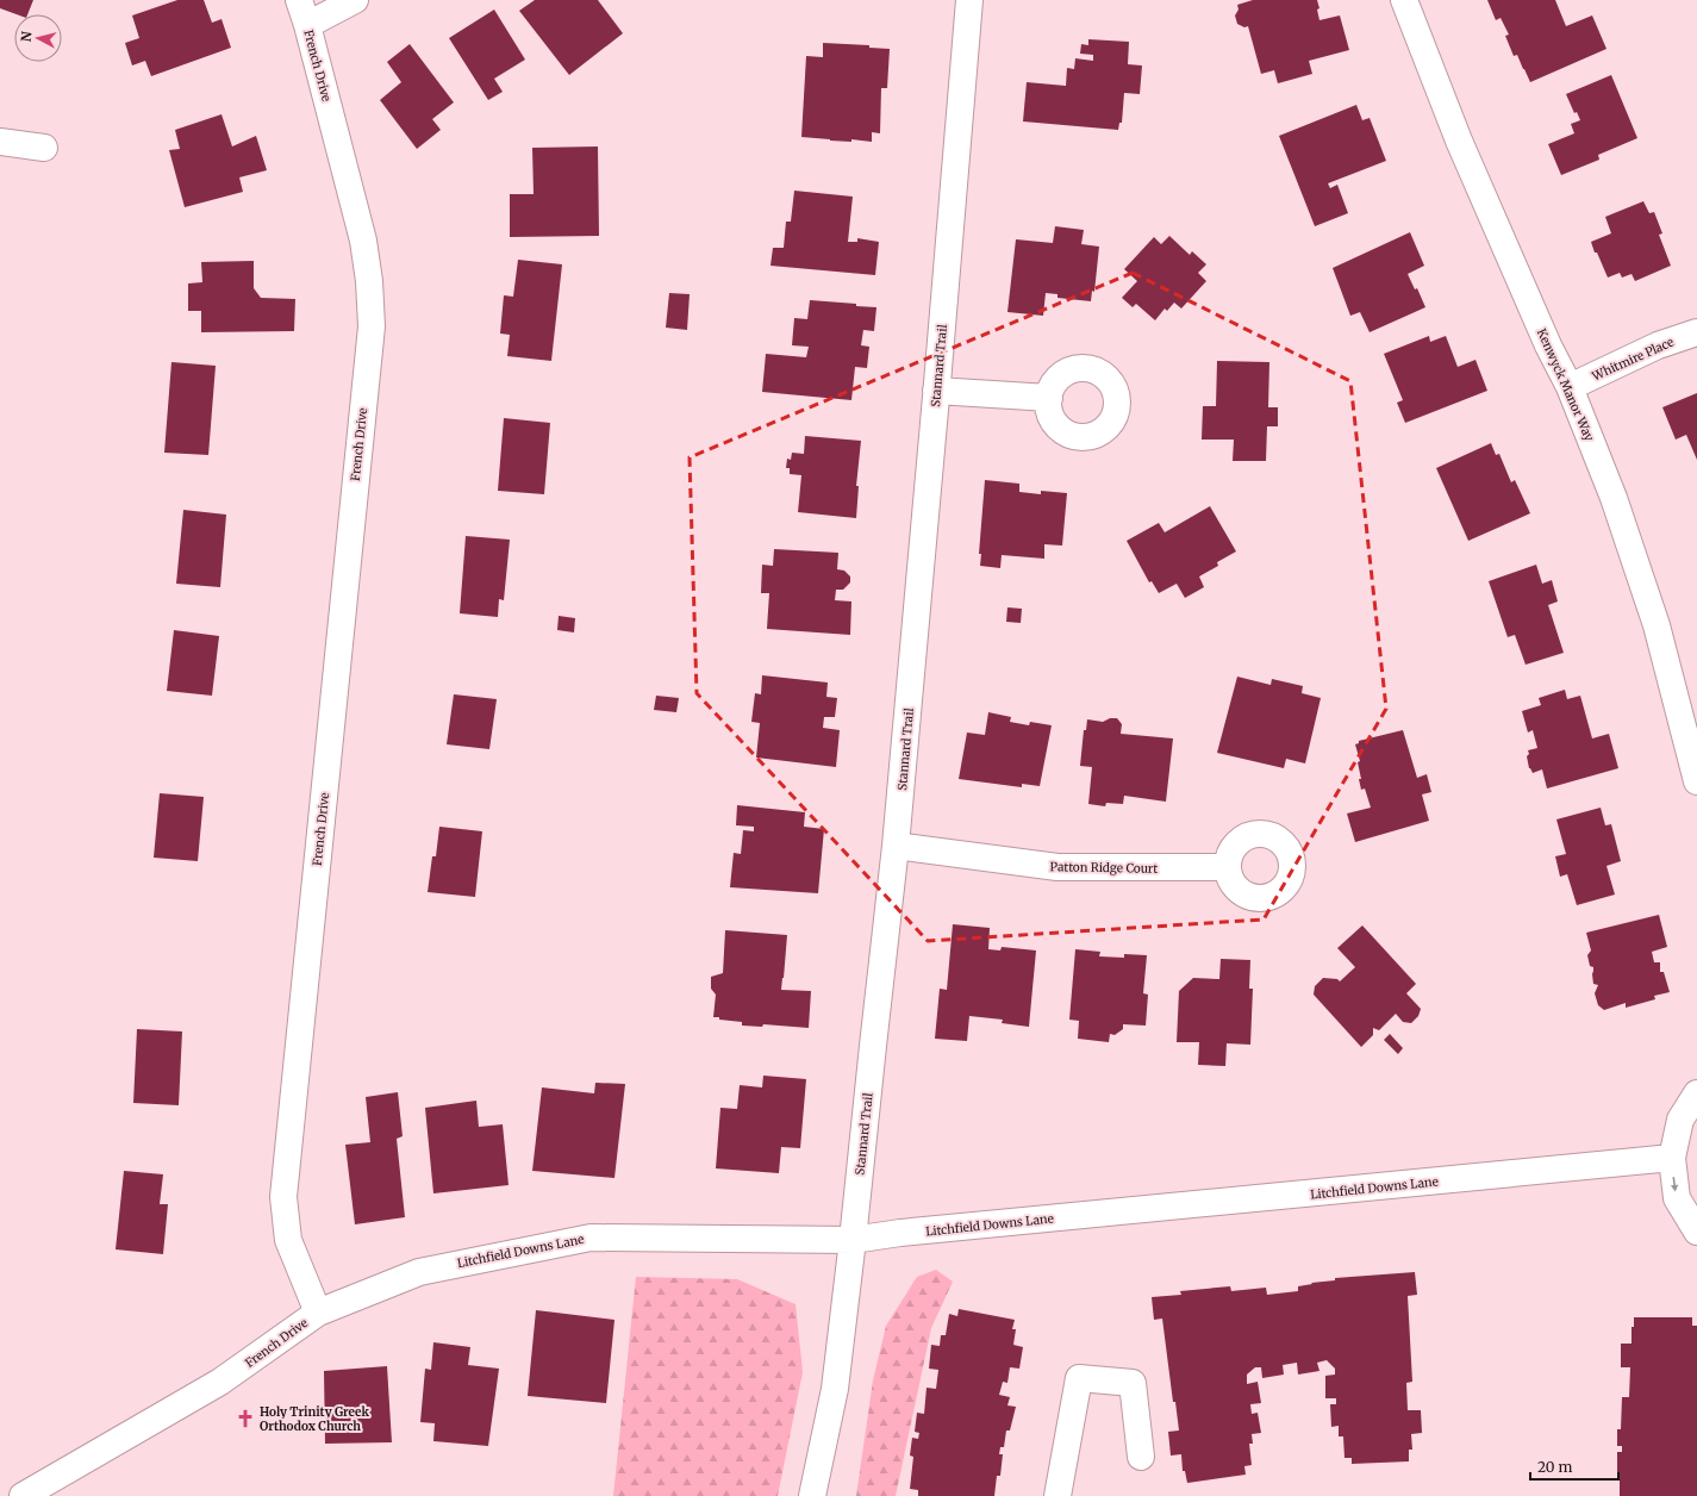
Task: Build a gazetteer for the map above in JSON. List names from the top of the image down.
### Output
{
  "streets": {
    "street": [
      "French Drive",
      "Whitmire Place",
      "Stannard Trail",
      "Kenwyck Manor Way",
      "Patton Ridge Court",
      "Litchfield Downs Lane"
    ]
  },
  "crossings": [
    ["French Drive", "Litchfield Downs Lane"],
    ["Whitmire Place", "Kenwyck Manor Way"],
    ["Stannard Trail", "Patton Ridge Court"],
    ["Stannard Trail", "Litchfield Downs Lane"]
  ],
  "places": {
    "church": ["Holy Trinity Greek Orthodox Church"]
  },
  "scale_bar": "20 m",
  "north": "left"
}
